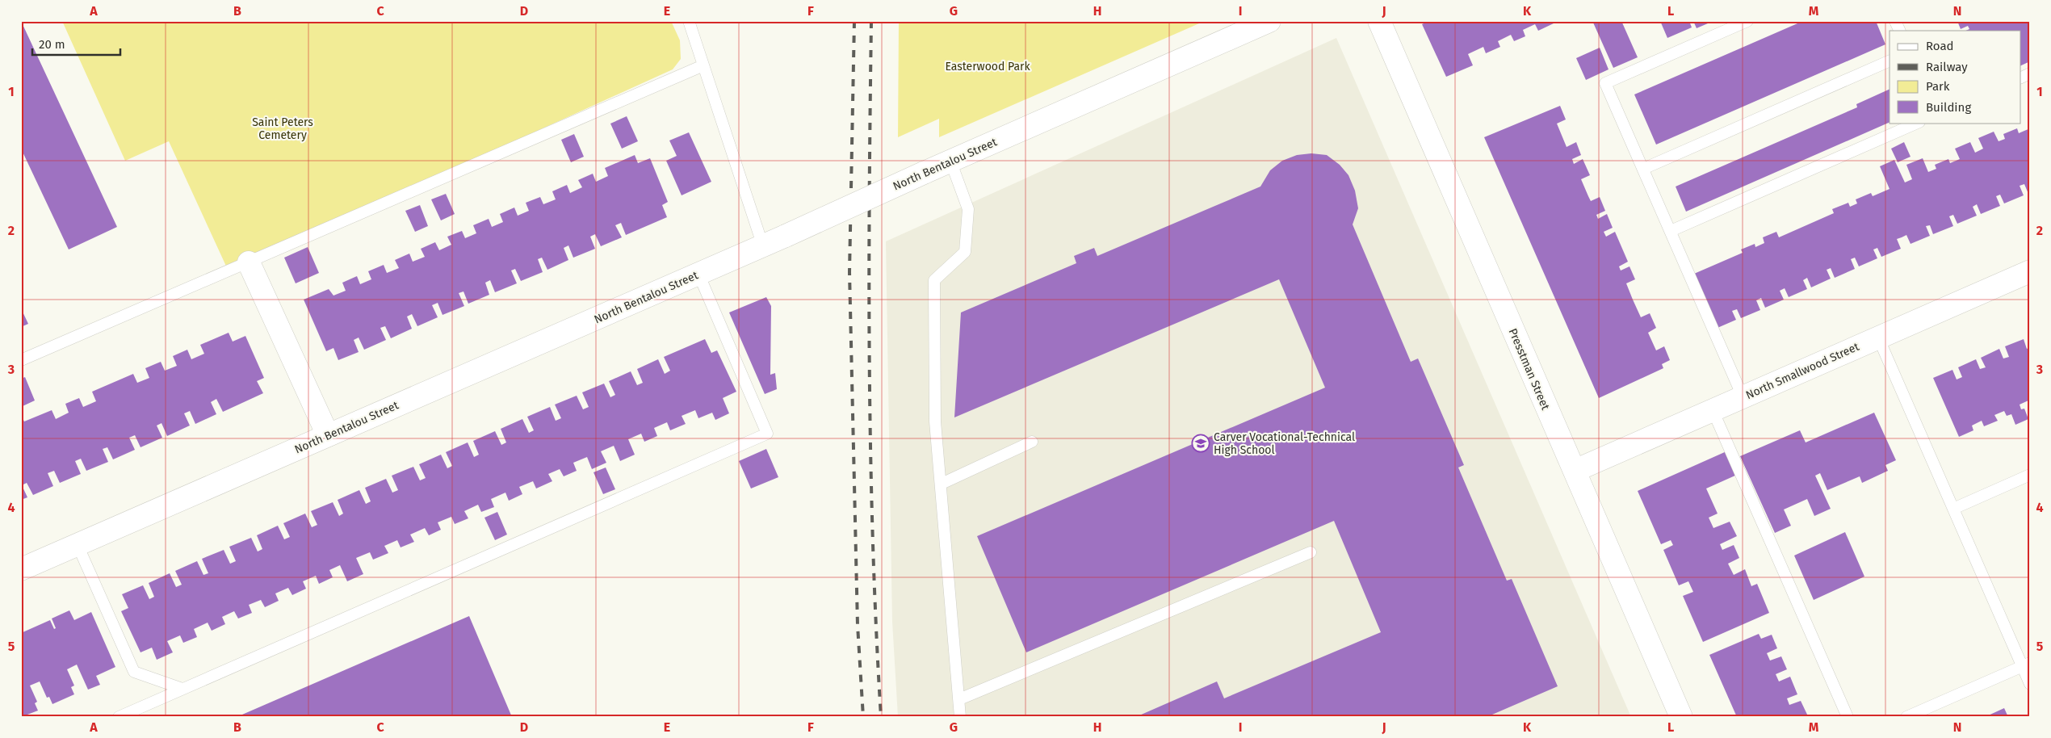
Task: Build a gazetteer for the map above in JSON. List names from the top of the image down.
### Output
{
  "streets": {
    "street": ["North Bentalou Street", "Presstman Street", "North Smallwood Street"]
  },
  "crossings": [
    ["Presstman Street", "North Smallwood Street"]
  ],
  "parks": ["Easterwood Park", "Saint Peters Cemetery"],
  "places": {
    "school or university": ["Carver Vocational-Technical High School"]
  },
  "legend": [
    "Road",
    "Railway",
    "Park",
    "Building"
  ],
  "scale_bar": "20 m",
  "grid": {
    "columns": [
      "A",
      "B",
      "C",
      "D",
      "E",
      "F",
      "G",
      "H",
      "I",
      "J",
      "K",
      "L",
      "M",
      "N"
    ],
    "rows": [
      "1",
      "2",
      "3",
      "4",
      "5"
    ]
  }
}
